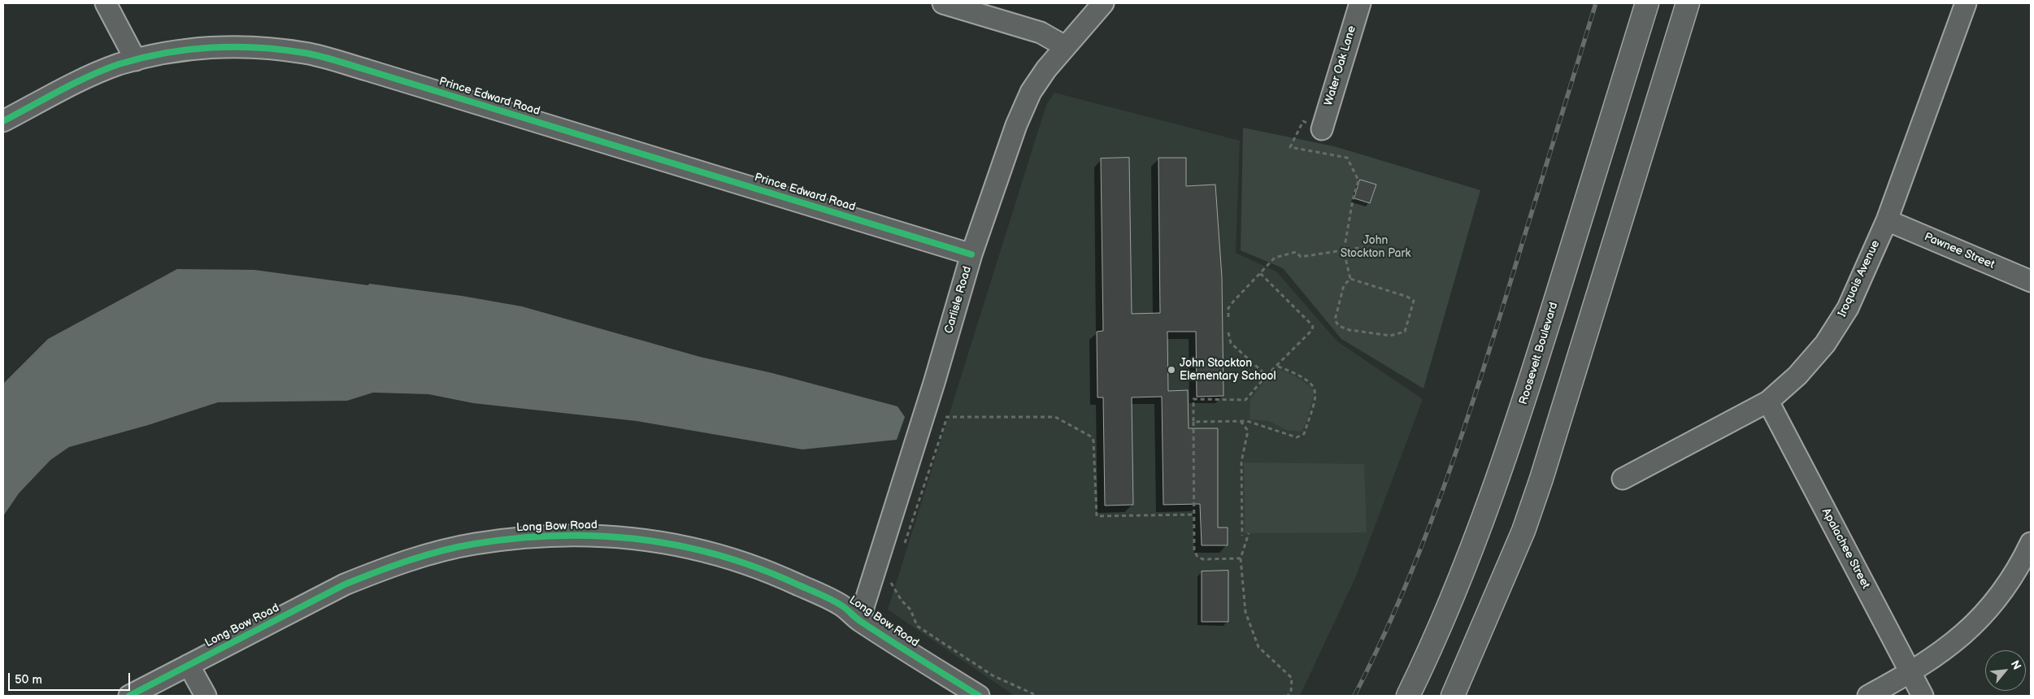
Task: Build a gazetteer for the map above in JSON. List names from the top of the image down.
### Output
{
  "streets": {
    "highway": ["Roosevelt Boulevard"],
    "street": [
      "Water Oak Lane",
      "Prince Edward Road",
      "Pawnee Street",
      "Iroquois Avenue",
      "Carlisle Road",
      "Long Bow Road",
      "Apalachee Street"
    ]
  },
  "crossings": [
    ["Prince Edward Road", "Carlisle Road"],
    ["Pawnee Street", "Iroquois Avenue"],
    ["Iroquois Avenue", "Apalachee Street"],
    ["Carlisle Road", "Long Bow Road"]
  ],
  "parks": ["John Stockton Park"],
  "places": ["John Stockton Elementary School"],
  "scale_bar": "50 m",
  "north": "top right"
}
